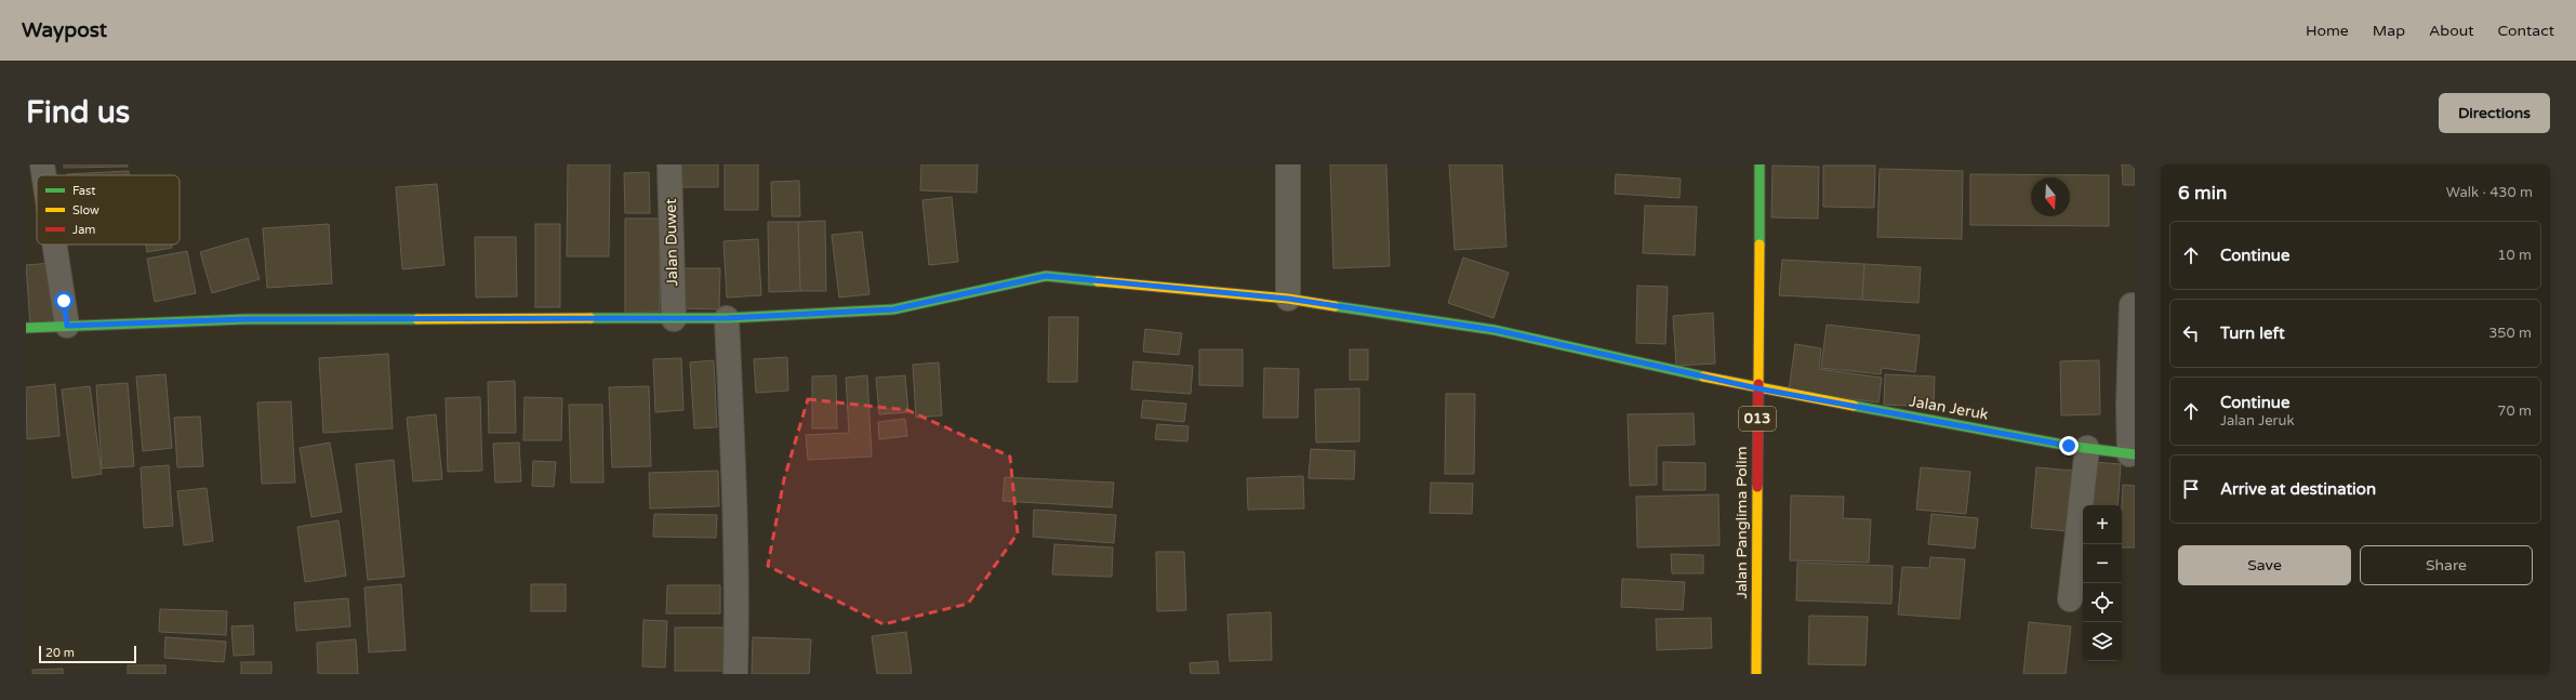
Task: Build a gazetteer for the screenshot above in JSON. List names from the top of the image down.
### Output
{
  "streets": {
    "street": [
      "Jalan Duwet",
      "Jalan Jeruk",
      "013",
      "Jalan Panglima Polim"
    ]
  },
  "crossings": [
    ["Jalan Duwet", "Jalan Jeruk"],
    ["Jalan Jeruk", "Jalan Panglima Polim"]
  ],
  "legend": ["Fast", "Slow", "Jam"],
  "scale_bar": "20 m",
  "north": "bottom",
  "page": {
    "header": "Waypost",
    "nav": [
      "Home",
      "Map",
      "About",
      "Contact"
    ],
    "buttons": [
      "Directions",
      ["Save", "Share"]
    ],
    "title": "Find us",
    "heading": ["6 min", "Walk · 430 m"],
    "list": [
      ["Continue", "10 m"],
      ["Turn left", "350 m"],
      ["Continue", "Jalan Jeruk", "70 m"],
      "Arrive at destination"
    ],
    "map_buttons": ["+", "−"],
    "scale": "20 m"
  }
}
